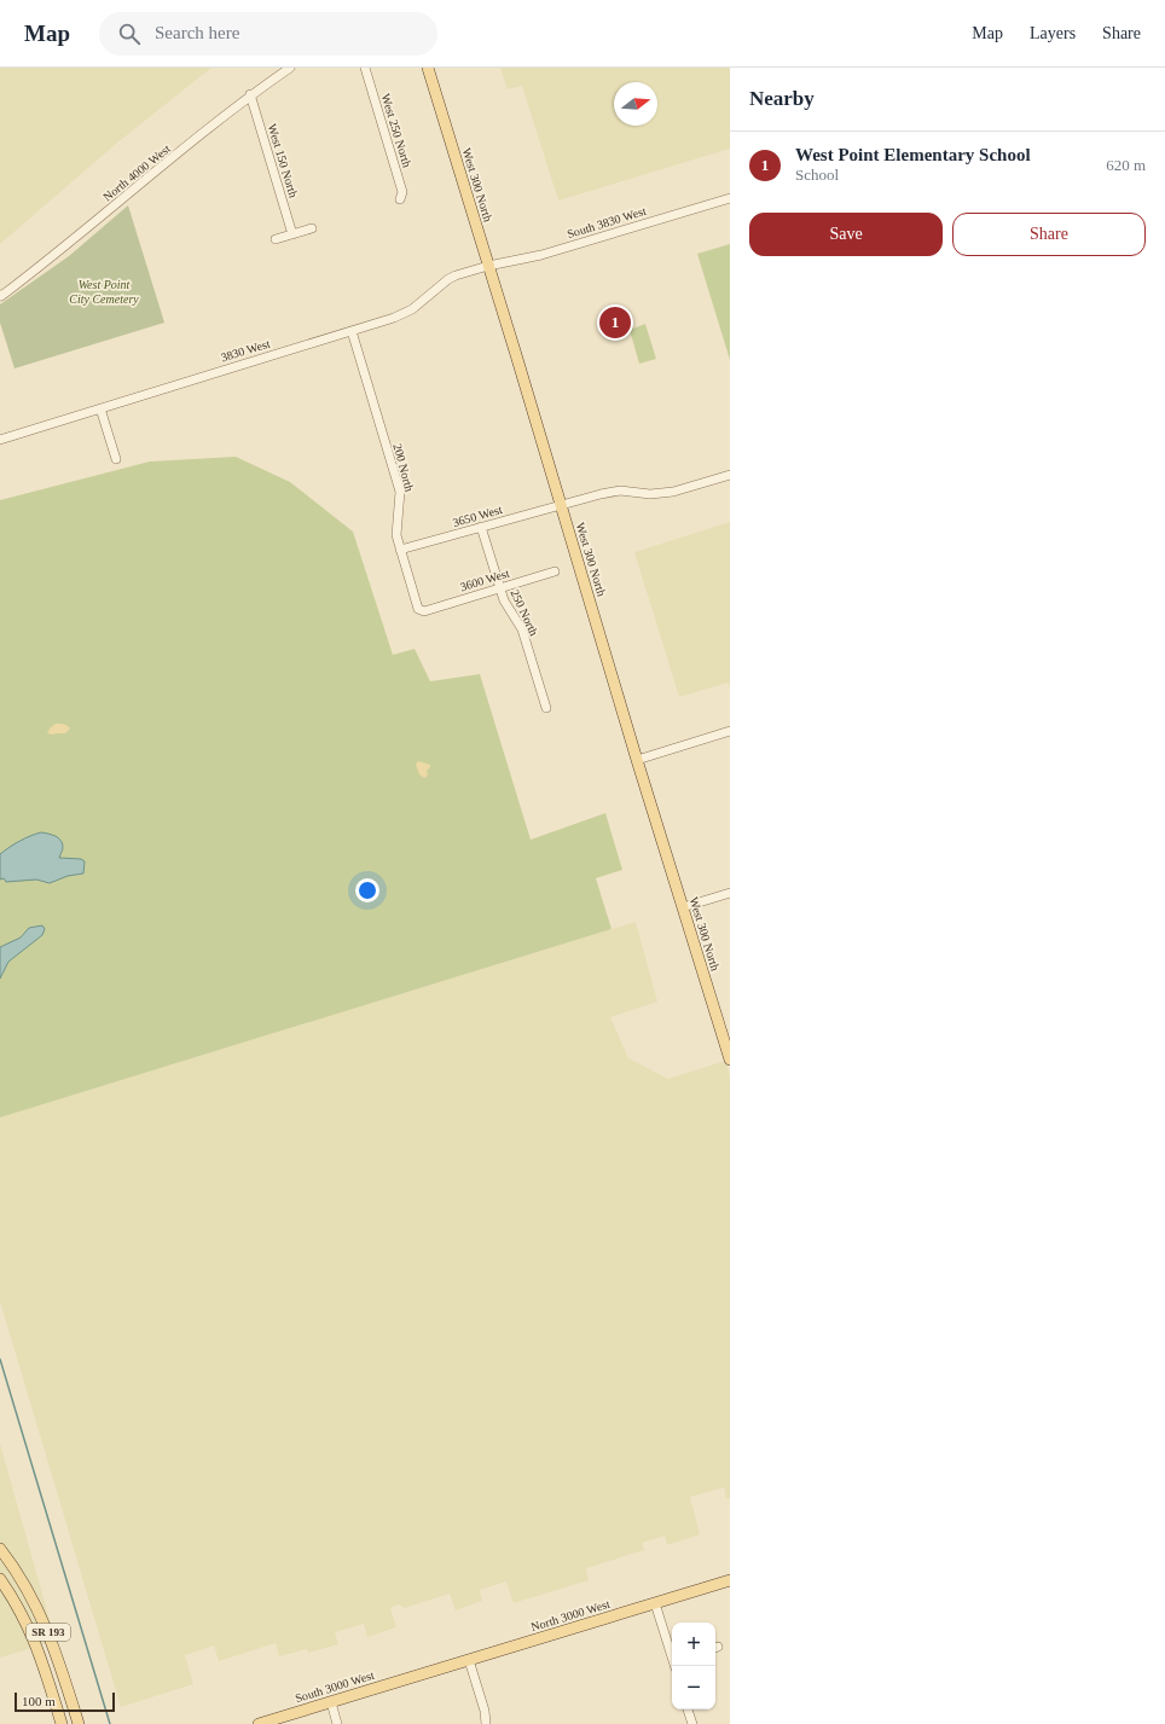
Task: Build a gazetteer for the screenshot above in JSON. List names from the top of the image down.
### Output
{
  "streets": {
    "main road": [
      "West 300 North",
      "North 3000 West",
      "SR 193",
      "South 3000 West"
    ],
    "street": [
      "West 250 North",
      "West 150 North",
      "North 4000 West",
      "South 3830 West",
      "3830 West",
      "200 North",
      "3650 West",
      "3600 West",
      "250 North"
    ]
  },
  "crossings": [
    ["West 150 North", "North 4000 West"],
    ["West 300 North", "South 3830 West"],
    ["West 300 North", "3830 West"],
    ["West 300 North", "3650 West"],
    ["South 3830 West", "3830 West"],
    ["3830 West", "200 North"],
    ["200 North", "3650 West"],
    ["200 North", "3600 West"],
    ["3650 West", "250 North"],
    ["3600 West", "250 North"],
    ["North 3000 West", "South 3000 West"]
  ],
  "parks": ["West Point City Cemetery"],
  "scale_bar": "100 m",
  "north": "right",
  "page": {
    "header": "Map",
    "search": "Search here",
    "nav": ["Map", "Layers", "Share"],
    "heading": "Nearby",
    "list": [
      {
        "mark": "1",
        "name": "West Point Elementary School",
        "note": "School",
        "value": "620 m"
      }
    ],
    "buttons": ["Save", "Share"],
    "pins": "1",
    "map_buttons": ["+", "−"],
    "scale": "100 m"
  }
}
